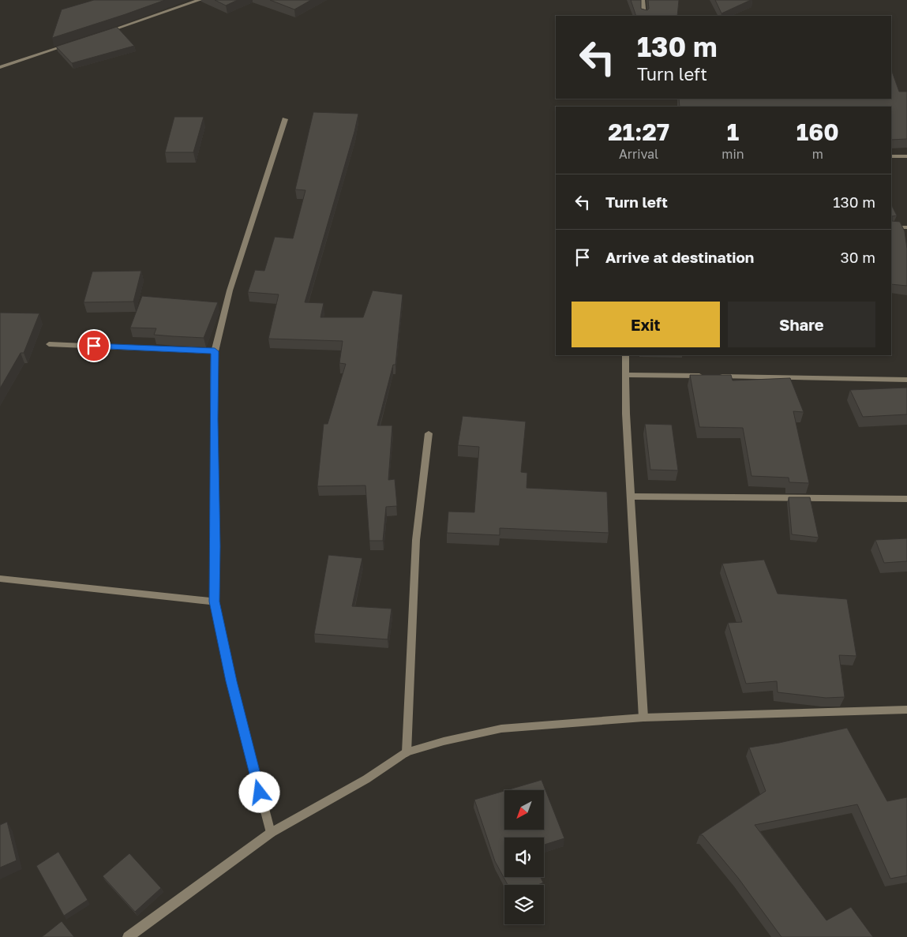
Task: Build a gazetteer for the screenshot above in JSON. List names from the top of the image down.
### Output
{
  "north": "bottom left",
  "page": {
    "turn": ["130 m", "Turn left"],
    "eta": [
      "21:27",
      "Arrival",
      "1",
      "min",
      "160",
      "m"
    ],
    "list": [
      {
        "name": "Turn left",
        "value": "130 m"
      },
      {
        "name": "Arrive at destination",
        "value": "30 m"
      }
    ],
    "buttons": ["Exit", "Share"]
  }
}
